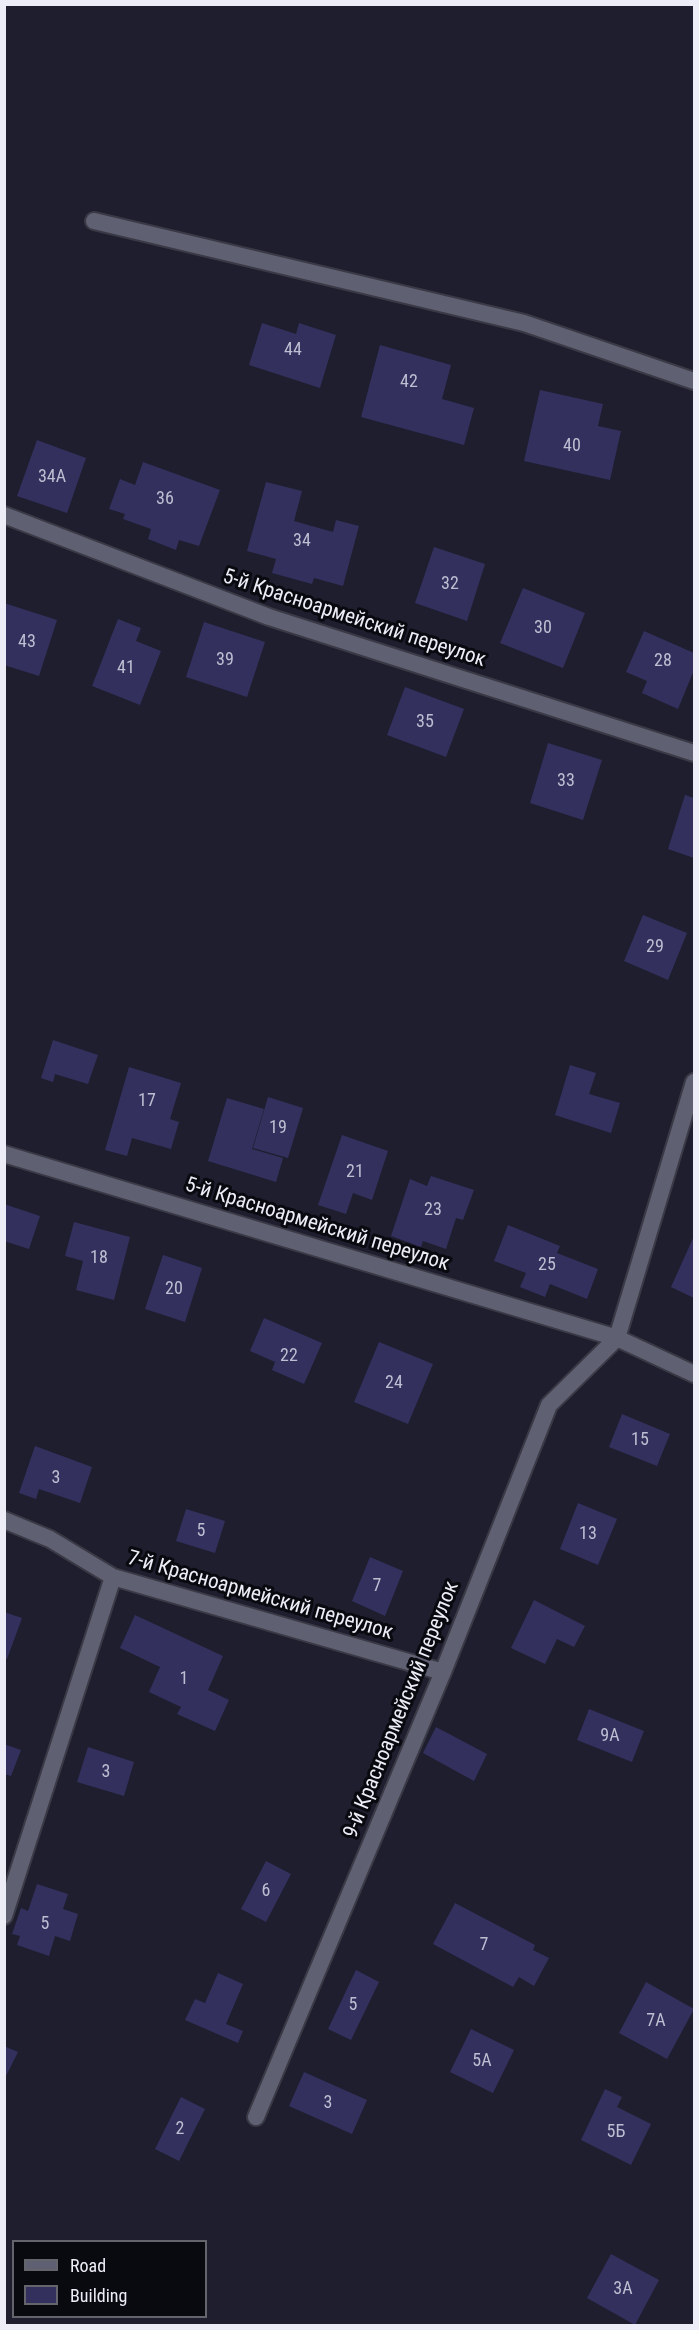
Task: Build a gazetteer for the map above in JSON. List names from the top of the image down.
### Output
{
  "streets": {
    "street": ["5-й Красноармейский переулок", "7-й Красноармейский переулок", "9-й Красноармейский переулок"]
  },
  "crossings": [
    ["5-й Красноармейский переулок", "9-й Красноармейский переулок"],
    ["7-й Красноармейский переулок", "9-й Красноармейский переулок"]
  ],
  "house_numbers": [
    "44",
    "42",
    "40",
    "34А",
    "36",
    "34",
    "32",
    "30",
    "43",
    "39",
    "28",
    "41",
    "35",
    "33",
    "29",
    "17",
    "19",
    "21",
    "23",
    "18",
    "25",
    "20",
    "22",
    "24",
    "15",
    "3",
    "5",
    "13",
    "7",
    "1",
    "9А",
    "3",
    "6",
    "5",
    "7",
    "5",
    "7А",
    "5А",
    "3",
    "2",
    "5Б",
    "3А"
  ],
  "legend": ["Road", "Building"]
}
